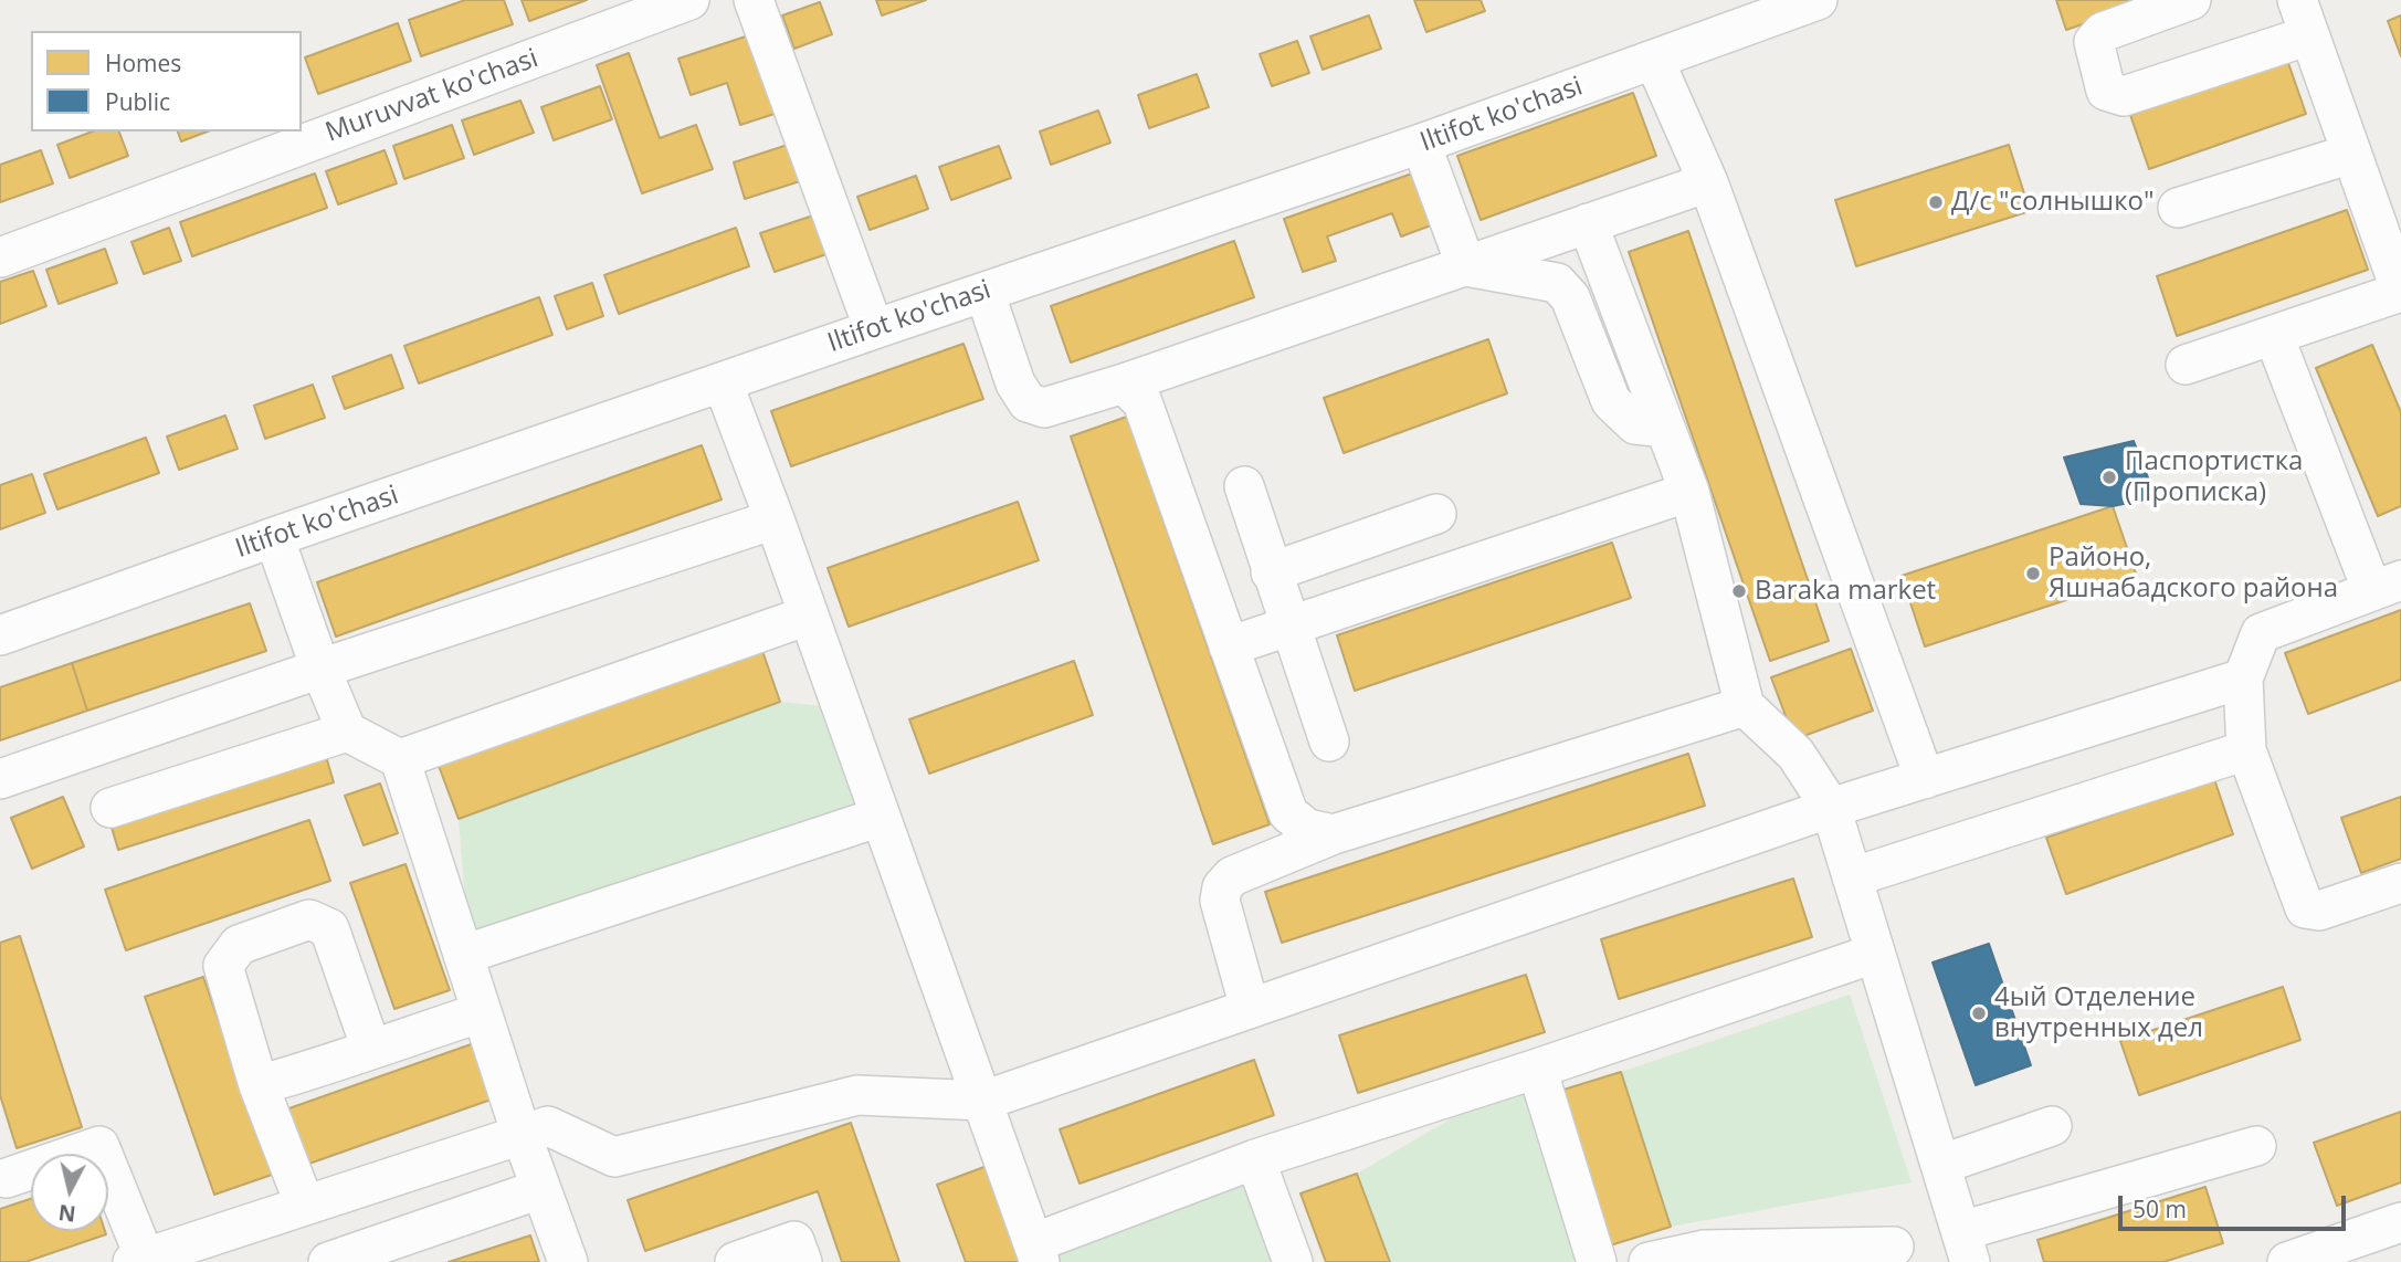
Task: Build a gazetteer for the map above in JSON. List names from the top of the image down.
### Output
{
  "streets": {
    "street": ["Muruvvat ko'chasi", "Iltifot ko'chasi"]
  },
  "places": [
    "Д/с \"солнышко\"",
    "Паспортистка (Прописка)",
    "Районо, Яшнабадского района",
    "Baraka market",
    "4ый Отделение внутренных дел"
  ],
  "legend": ["Homes", "Public"],
  "scale_bar": "50 m",
  "north": "bottom"
}
